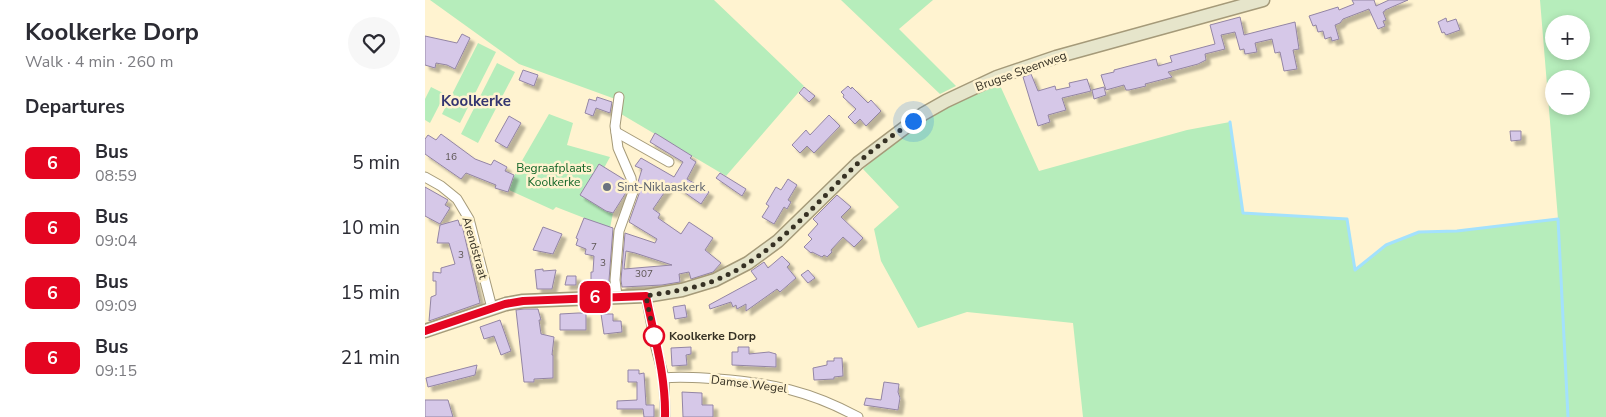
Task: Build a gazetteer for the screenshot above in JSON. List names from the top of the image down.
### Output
{
  "streets": {
    "main road": ["Brugse Steenweg"],
    "street": ["Arendstraat", "Damse Wegel"]
  },
  "crossings": [
    ["Brugse Steenweg", "Arendstraat"]
  ],
  "districts": ["Koolkerke"],
  "parks": ["Begraafplaats Koolkerke"],
  "places": ["Sint-Niklaaskerk", "Koolkerke Dorp"],
  "lines": ["bus line 6"],
  "house_numbers": [
    "16",
    "7",
    "3",
    "3",
    "307"
  ],
  "page": {
    "heading": [
      ["Koolkerke Dorp", "Walk · 4 min · 260 m"],
      "Departures"
    ],
    "on_map": "6",
    "map_buttons": ["+", "−"],
    "list": [
      {
        "mark": "6",
        "name": "Bus",
        "note": "08:59",
        "value": "5 min"
      },
      {
        "mark": "6",
        "name": "Bus",
        "note": "09:04",
        "value": "10 min"
      },
      {
        "mark": "6",
        "name": "Bus",
        "note": "09:09",
        "value": "15 min"
      },
      {
        "mark": "6",
        "name": "Bus",
        "note": "09:15",
        "value": "21 min"
      }
    ]
  }
}
